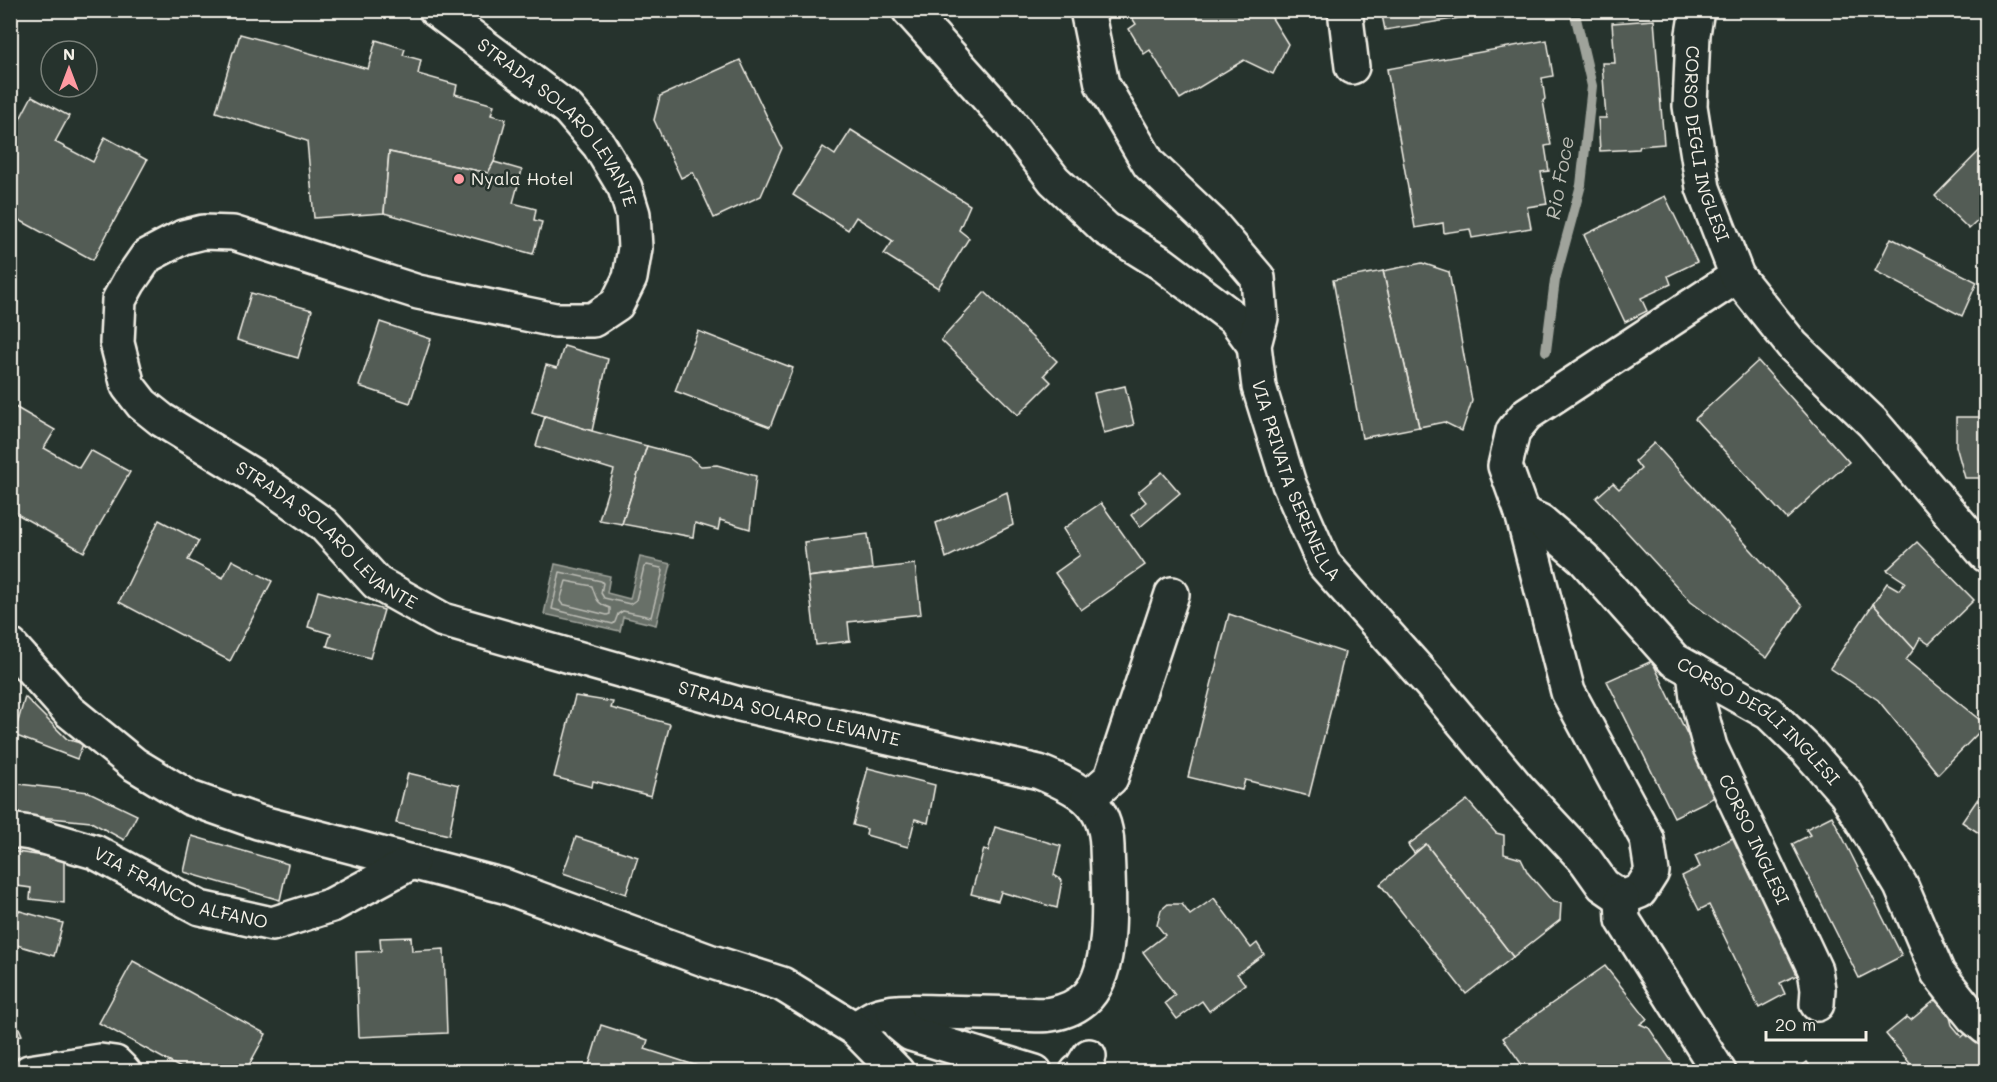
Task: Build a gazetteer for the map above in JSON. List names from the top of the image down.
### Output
{
  "streets": {
    "street": [
      "STRADA SOLARO LEVANTE",
      "CORSO DEGLI INGLESI",
      "VIA PRIVATA SERENELLA",
      "CORSO INGLESI",
      "VIA FRANCO ALFANO"
    ]
  },
  "crossings": [
    ["CORSO DEGLI INGLESI", "CORSO INGLESI"]
  ],
  "water": ["Rio Foce"],
  "places": ["Nyala Hotel"],
  "scale_bar": "20 m",
  "north": "top"
}
